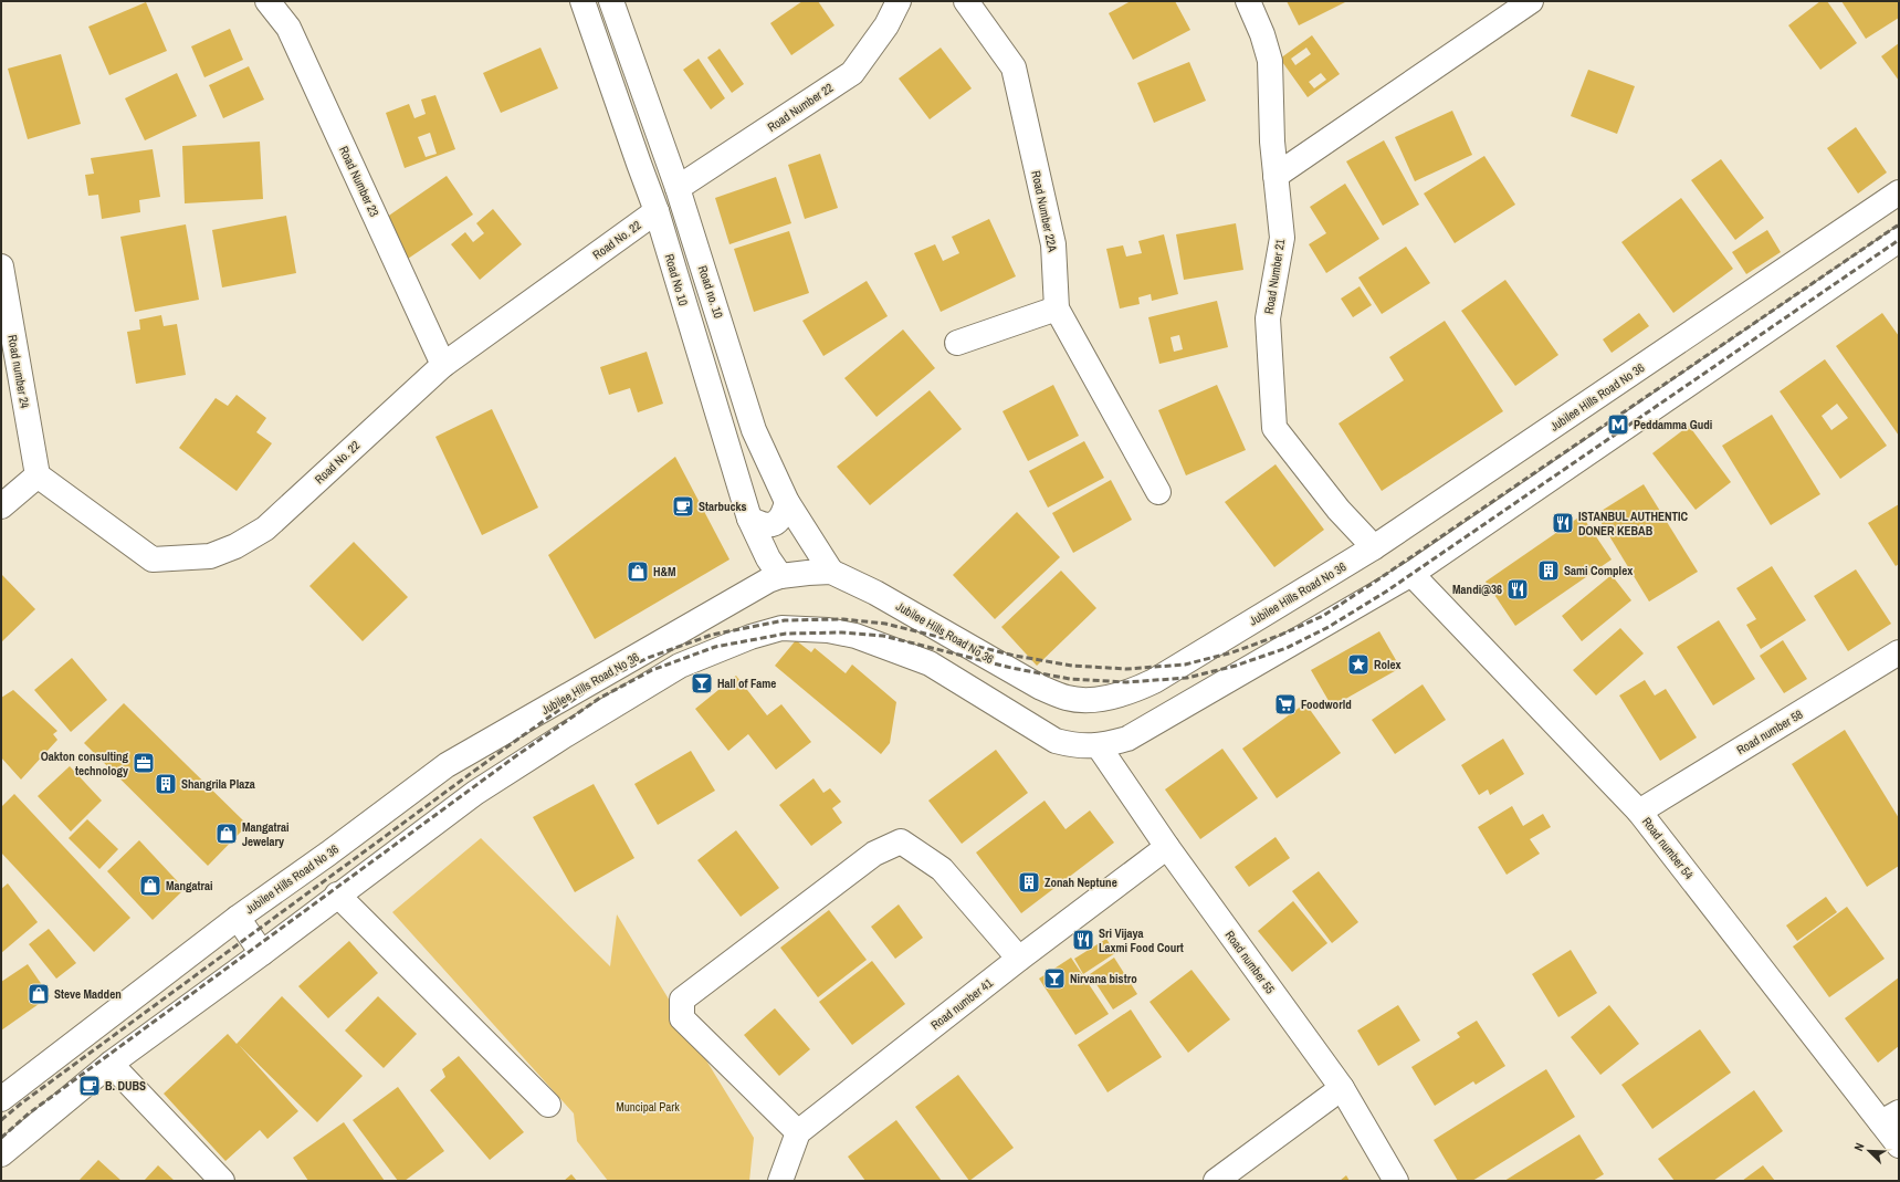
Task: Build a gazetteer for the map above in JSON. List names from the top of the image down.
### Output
{
  "streets": {
    "street": [
      "Road Number 22",
      "Road Number 23",
      "Road Number 22A",
      "Road No. 22",
      "Road Number 21",
      "Road No 10",
      "Road no. 10",
      "Road number 24",
      "Jubilee Hills Road No 36",
      "Road number 58",
      "Road number 54",
      "Road number 55",
      "Road number 41"
    ]
  },
  "crossings": [
    ["Road Number 22", "Road no. 10"],
    ["Road Number 23", "Road No. 22"],
    ["Road No. 22", "Road No 10"],
    ["Road No. 22", "Road number 24"],
    ["Road Number 21", "Jubilee Hills Road No 36"],
    ["Road No 10", "Jubilee Hills Road No 36"],
    ["Road no. 10", "Jubilee Hills Road No 36"],
    ["Road number 58", "Road number 54"],
    ["Road number 55", "Road number 41"]
  ],
  "parks": ["Muncipal Park"],
  "places": {
    "metro station": ["Peddamma Gudi"],
    "cafe": ["Starbucks", "B. DUBS"],
    "restaurant": ["ISTANBUL AUTHENTIC DONER KEBAB", "Mandi@36", "Sri Vijaya Laxmi Food Court"],
    "building": ["Sami Complex", "Shangrila Plaza", "Zonah Neptune"],
    "shop": [
      "H&M",
      "Mangatrai Jewelary",
      "Mangatrai",
      "Steve Madden"
    ],
    "place": ["Rolex"],
    "bar": ["Hall of Fame", "Nirvana bistro"],
    "supermarket": ["Foodworld"],
    "office": ["Oakton consulting technology"]
  },
  "north": "top left"
}
